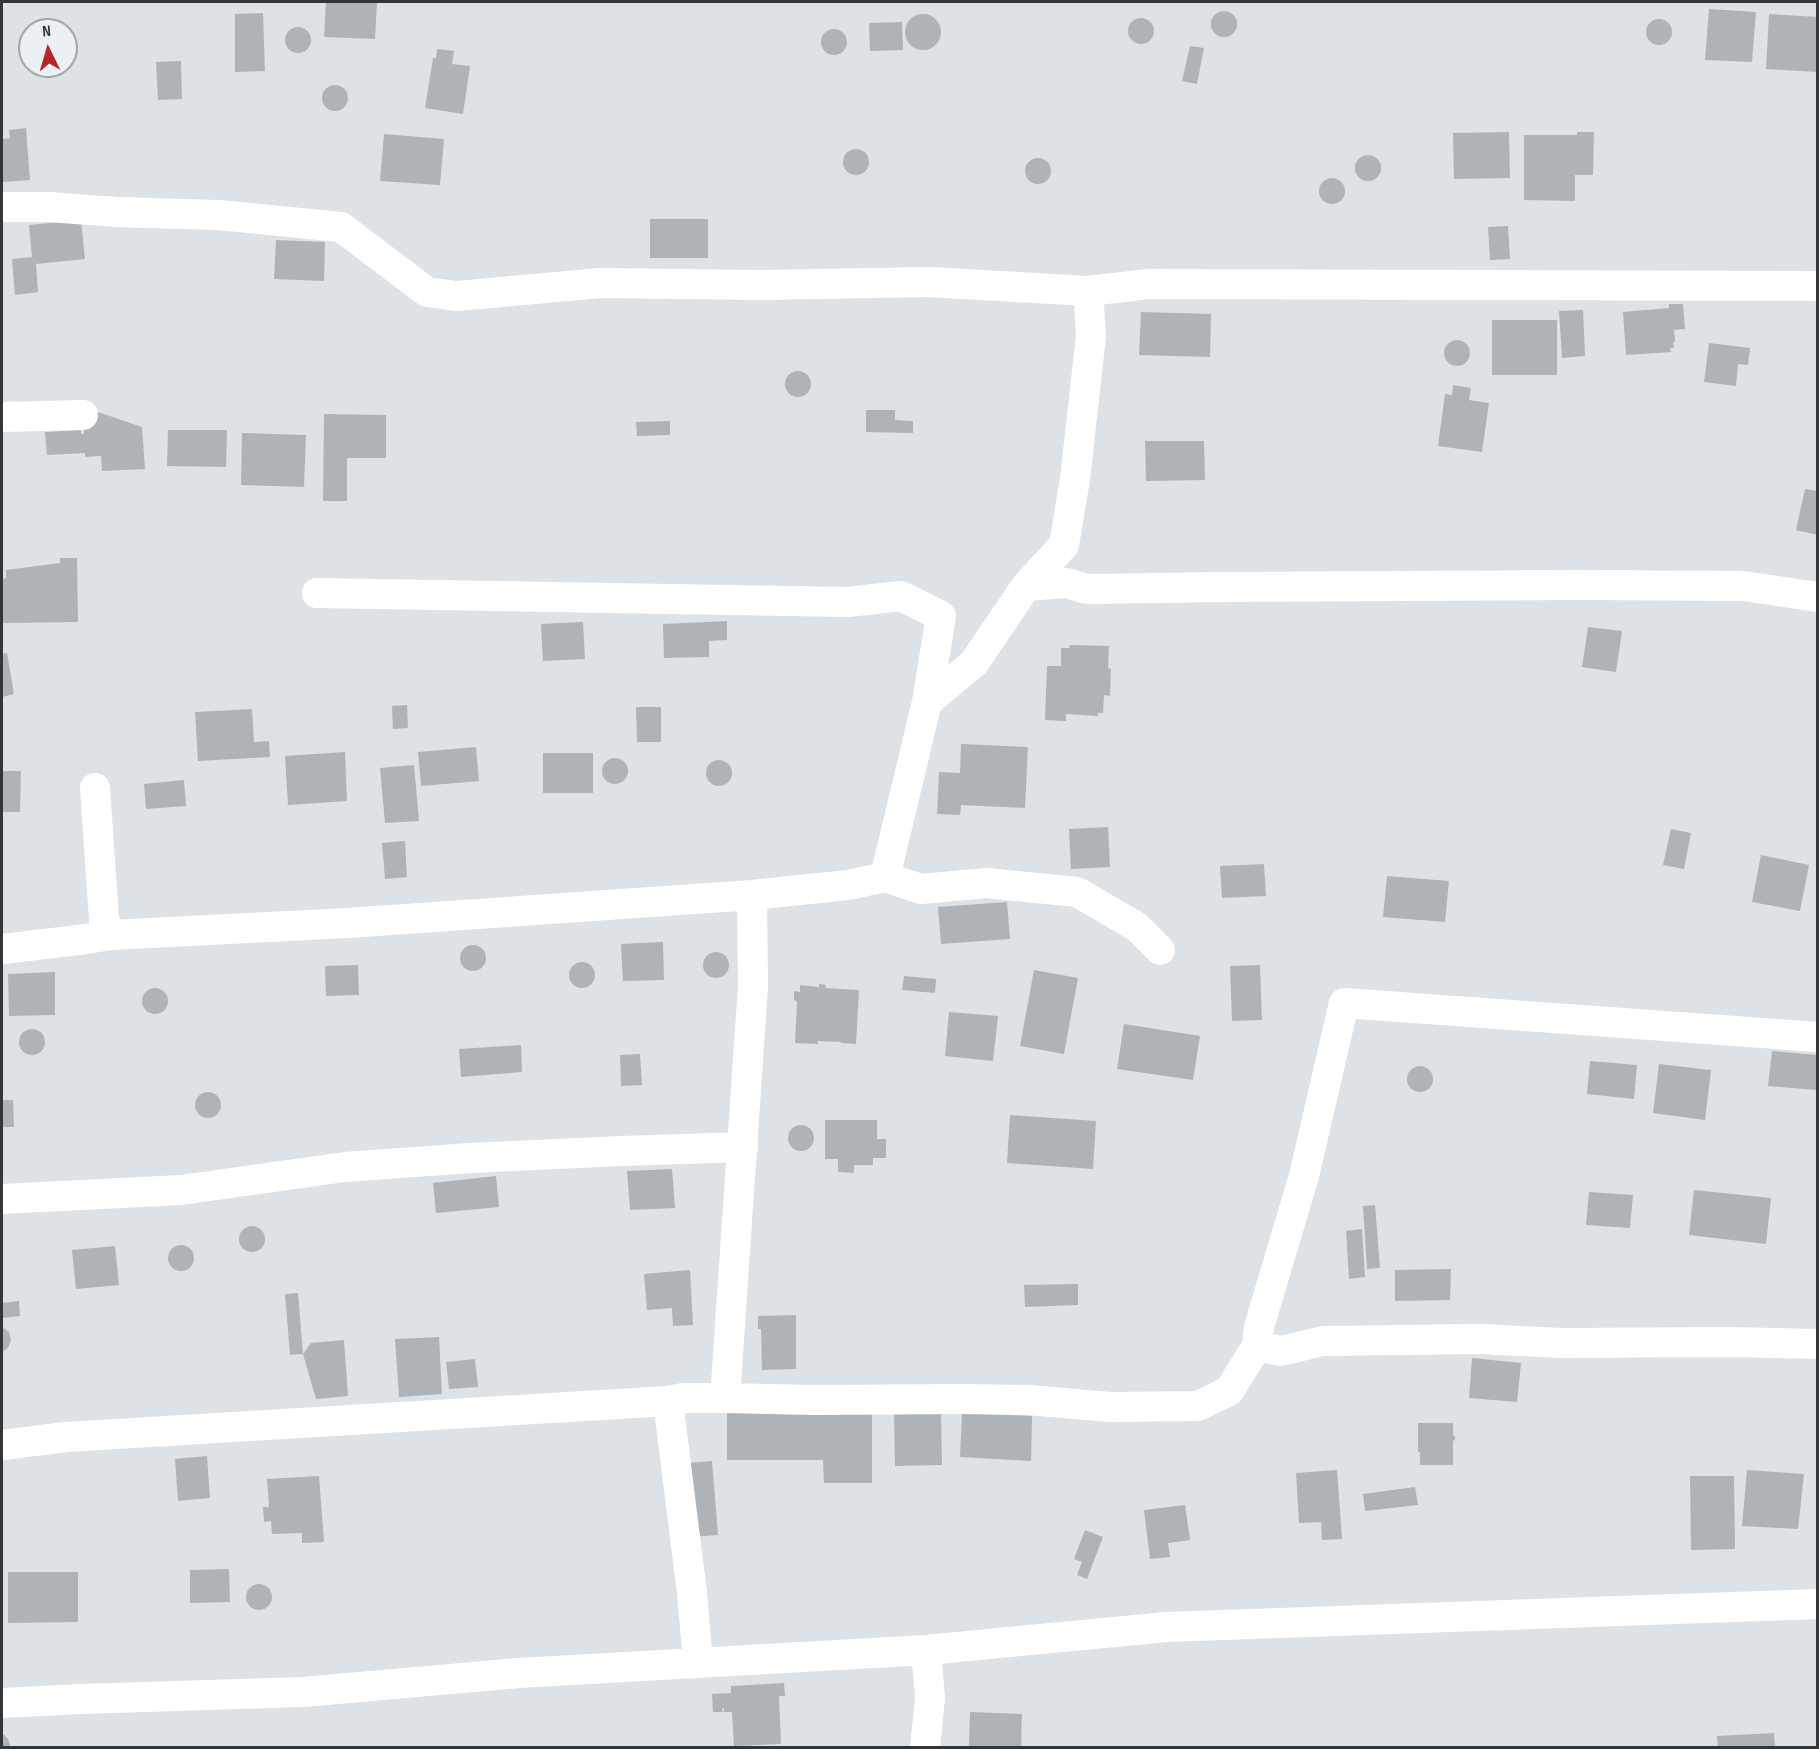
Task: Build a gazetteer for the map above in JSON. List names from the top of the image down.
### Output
{
  "north": "top"
}
